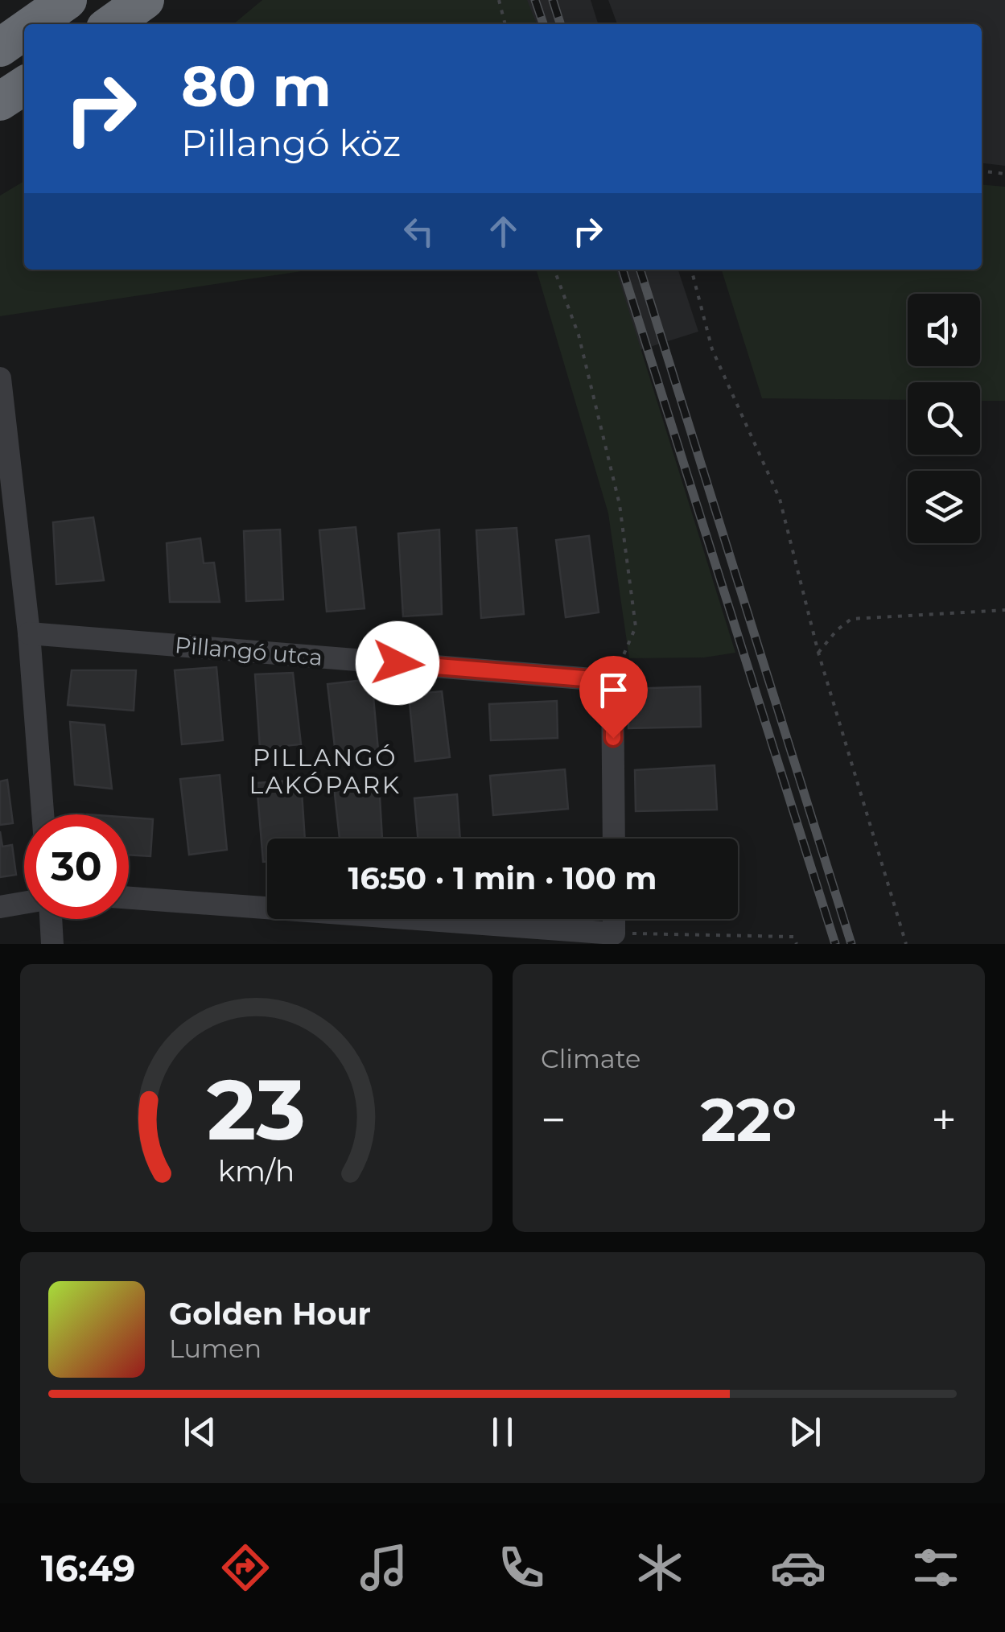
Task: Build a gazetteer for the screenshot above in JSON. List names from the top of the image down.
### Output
{
  "streets": {
    "street": ["Pillangó utca"]
  },
  "districts": ["PILLANGÓ LAKÓPARK"],
  "page": {
    "turn": ["80 m", "Pillangó köz"],
    "limit": "30",
    "trip": "16:50 · 1 min · 100 m",
    "tile": "Climate",
    "heat": ["−", "22°", "+"],
    "song": ["Golden Hour", "Lumen"],
    "tabs": "16:49",
    "gauge": ["23", "km/h"]
  }
}
